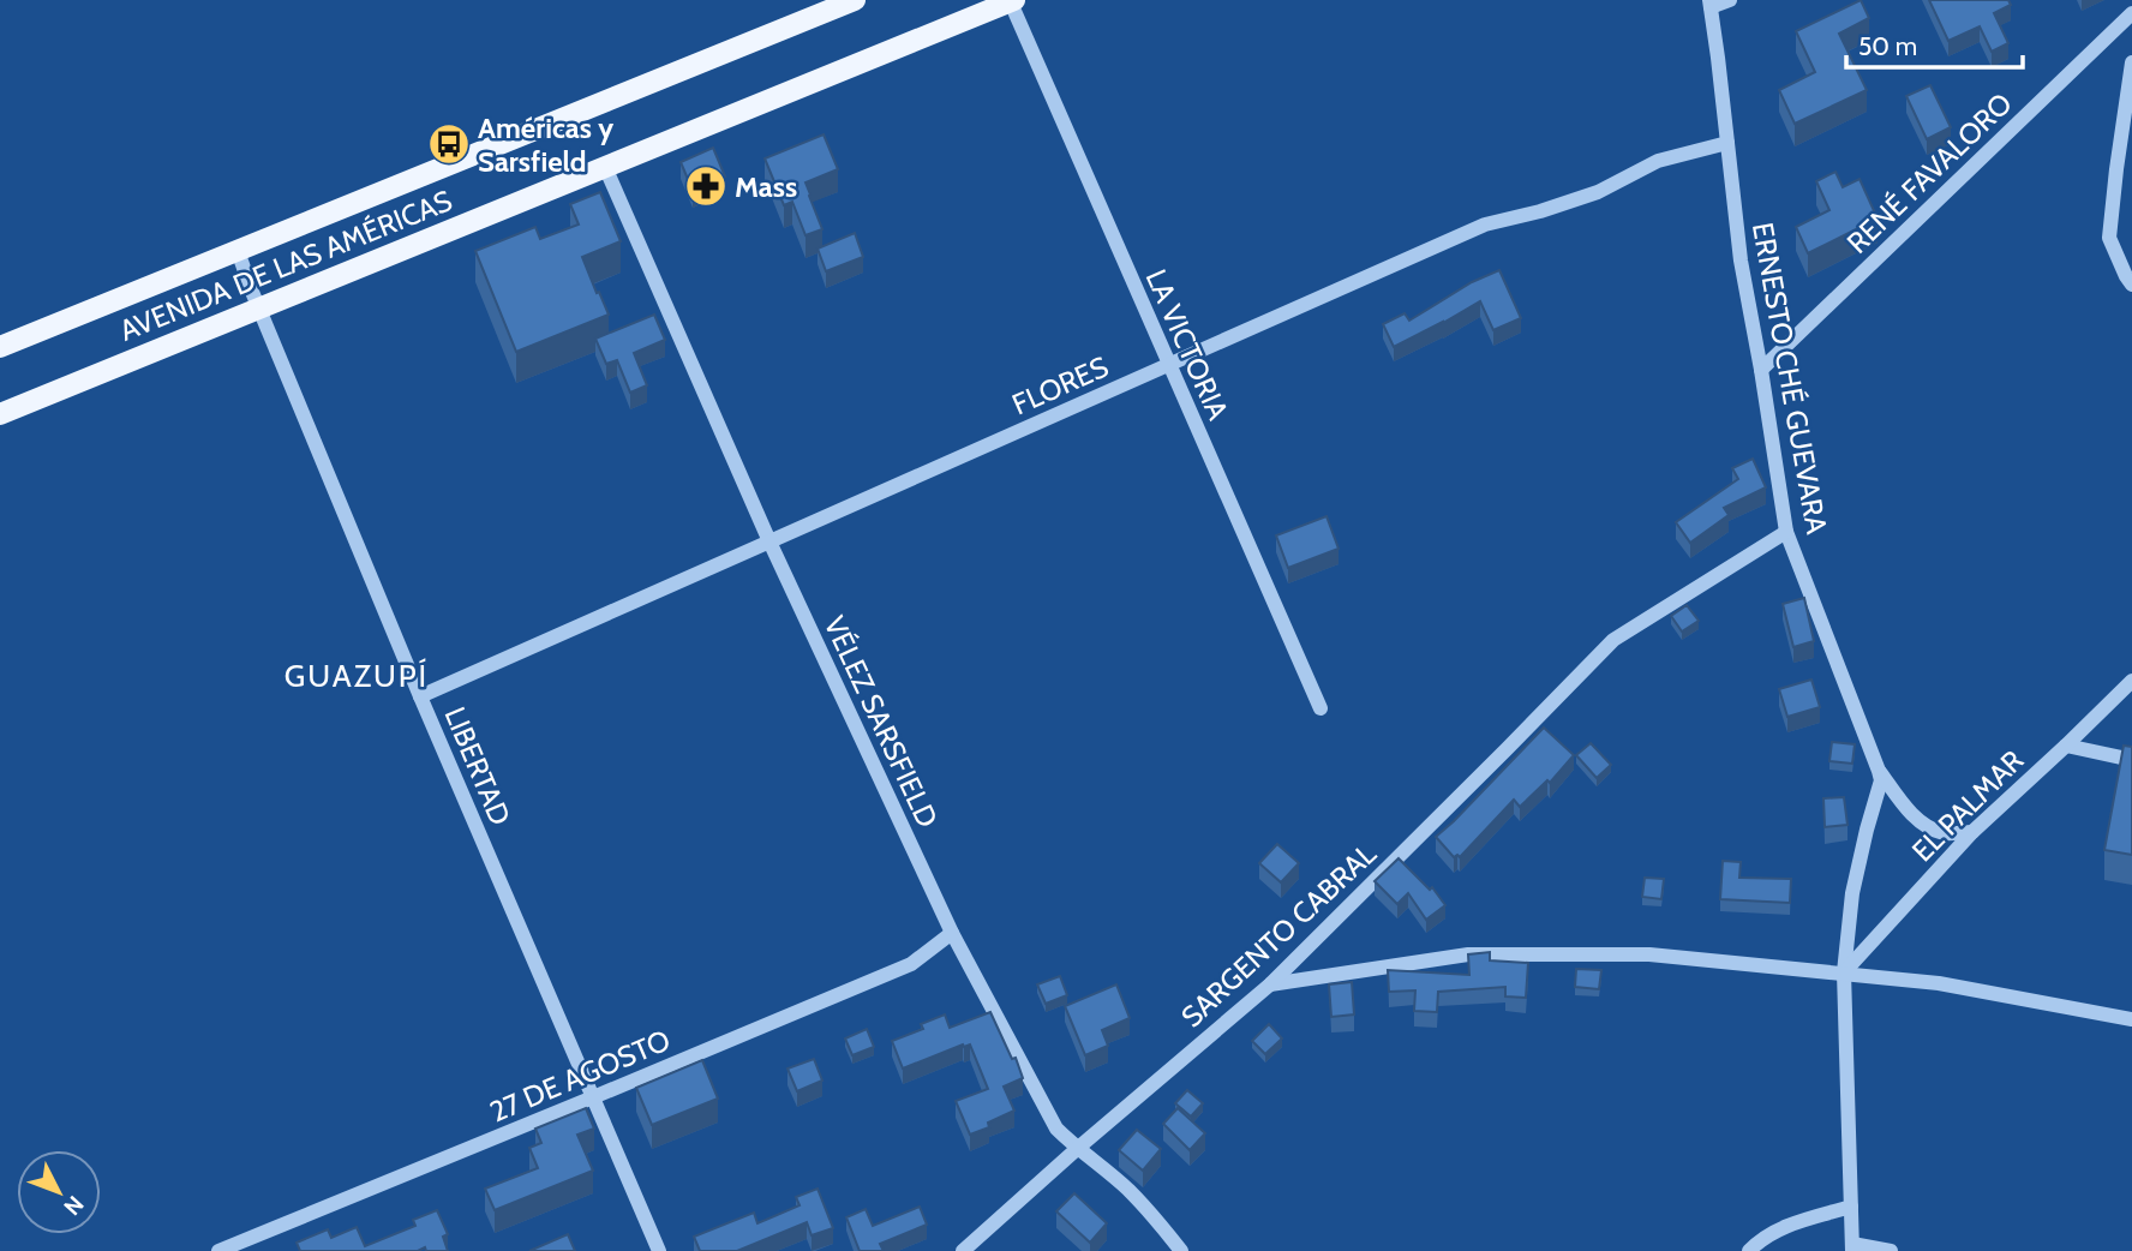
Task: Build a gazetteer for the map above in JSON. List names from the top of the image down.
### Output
{
  "streets": {
    "main road": ["AVENIDA DE LAS AMÉRICAS"],
    "street": [
      "RENÉ FAVALORO",
      "LA VICTORIA",
      "ERNESTO CHÉ GUEVARA",
      "FLORES",
      "VÉLEZ SARSFIELD",
      "LIBERTAD",
      "EL PALMAR",
      "SARGENTO CABRAL",
      "27 DE AGOSTO"
    ]
  },
  "crossings": [
    ["RENÉ FAVALORO", "ERNESTO CHÉ GUEVARA"],
    ["AVENIDA DE LAS AMÉRICAS", "LA VICTORIA"],
    ["AVENIDA DE LAS AMÉRICAS", "VÉLEZ SARSFIELD"],
    ["AVENIDA DE LAS AMÉRICAS", "LIBERTAD"],
    ["LA VICTORIA", "FLORES"],
    ["ERNESTO CHÉ GUEVARA", "FLORES"],
    ["ERNESTO CHÉ GUEVARA", "SARGENTO CABRAL"],
    ["FLORES", "VÉLEZ SARSFIELD"],
    ["FLORES", "LIBERTAD"],
    ["VÉLEZ SARSFIELD", "SARGENTO CABRAL"],
    ["VÉLEZ SARSFIELD", "27 DE AGOSTO"],
    ["LIBERTAD", "27 DE AGOSTO"]
  ],
  "districts": ["GUAZUPÍ"],
  "places": {
    "bus stop": ["Américas y Sarsfield"],
    "pharmacy": ["Mass"]
  },
  "scale_bar": "50 m",
  "north": "bottom right"
}
